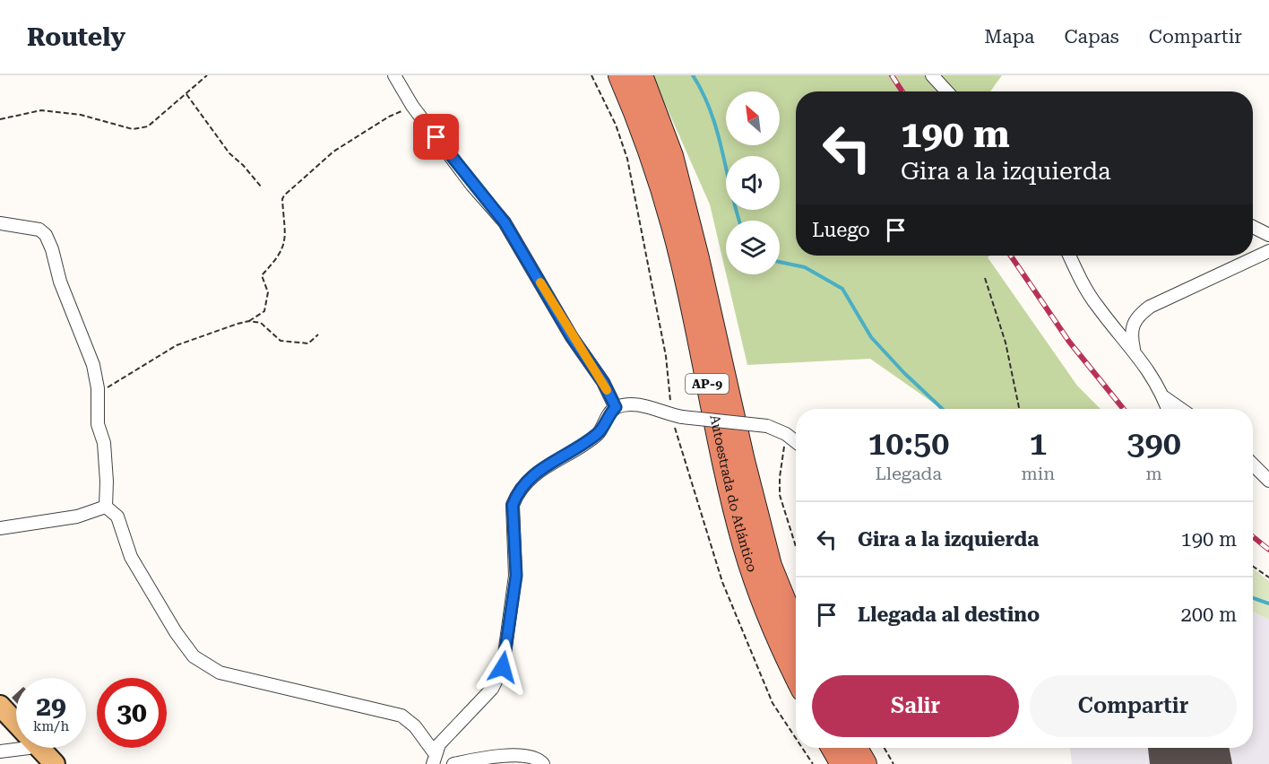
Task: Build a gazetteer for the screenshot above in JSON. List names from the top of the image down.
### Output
{
  "streets": {
    "highway": ["AP-9", "Autoestrada do Atlántico"]
  },
  "north": "top left",
  "page": {
    "header": "Routely",
    "nav": ["Mapa", "Capas", "Compartir"],
    "turn": ["190 m", "Gira a la izquierda"],
    "then": "Luego",
    "eta": [
      "10:50",
      "Llegada",
      "1",
      "min",
      "390",
      "m"
    ],
    "list": [
      {
        "name": "Gira a la izquierda",
        "value": "190 m"
      },
      {
        "name": "Llegada al destino",
        "value": "200 m"
      }
    ],
    "buttons": ["Salir", "Compartir"],
    "speed": "29 km/h",
    "limit": "30"
  }
}
